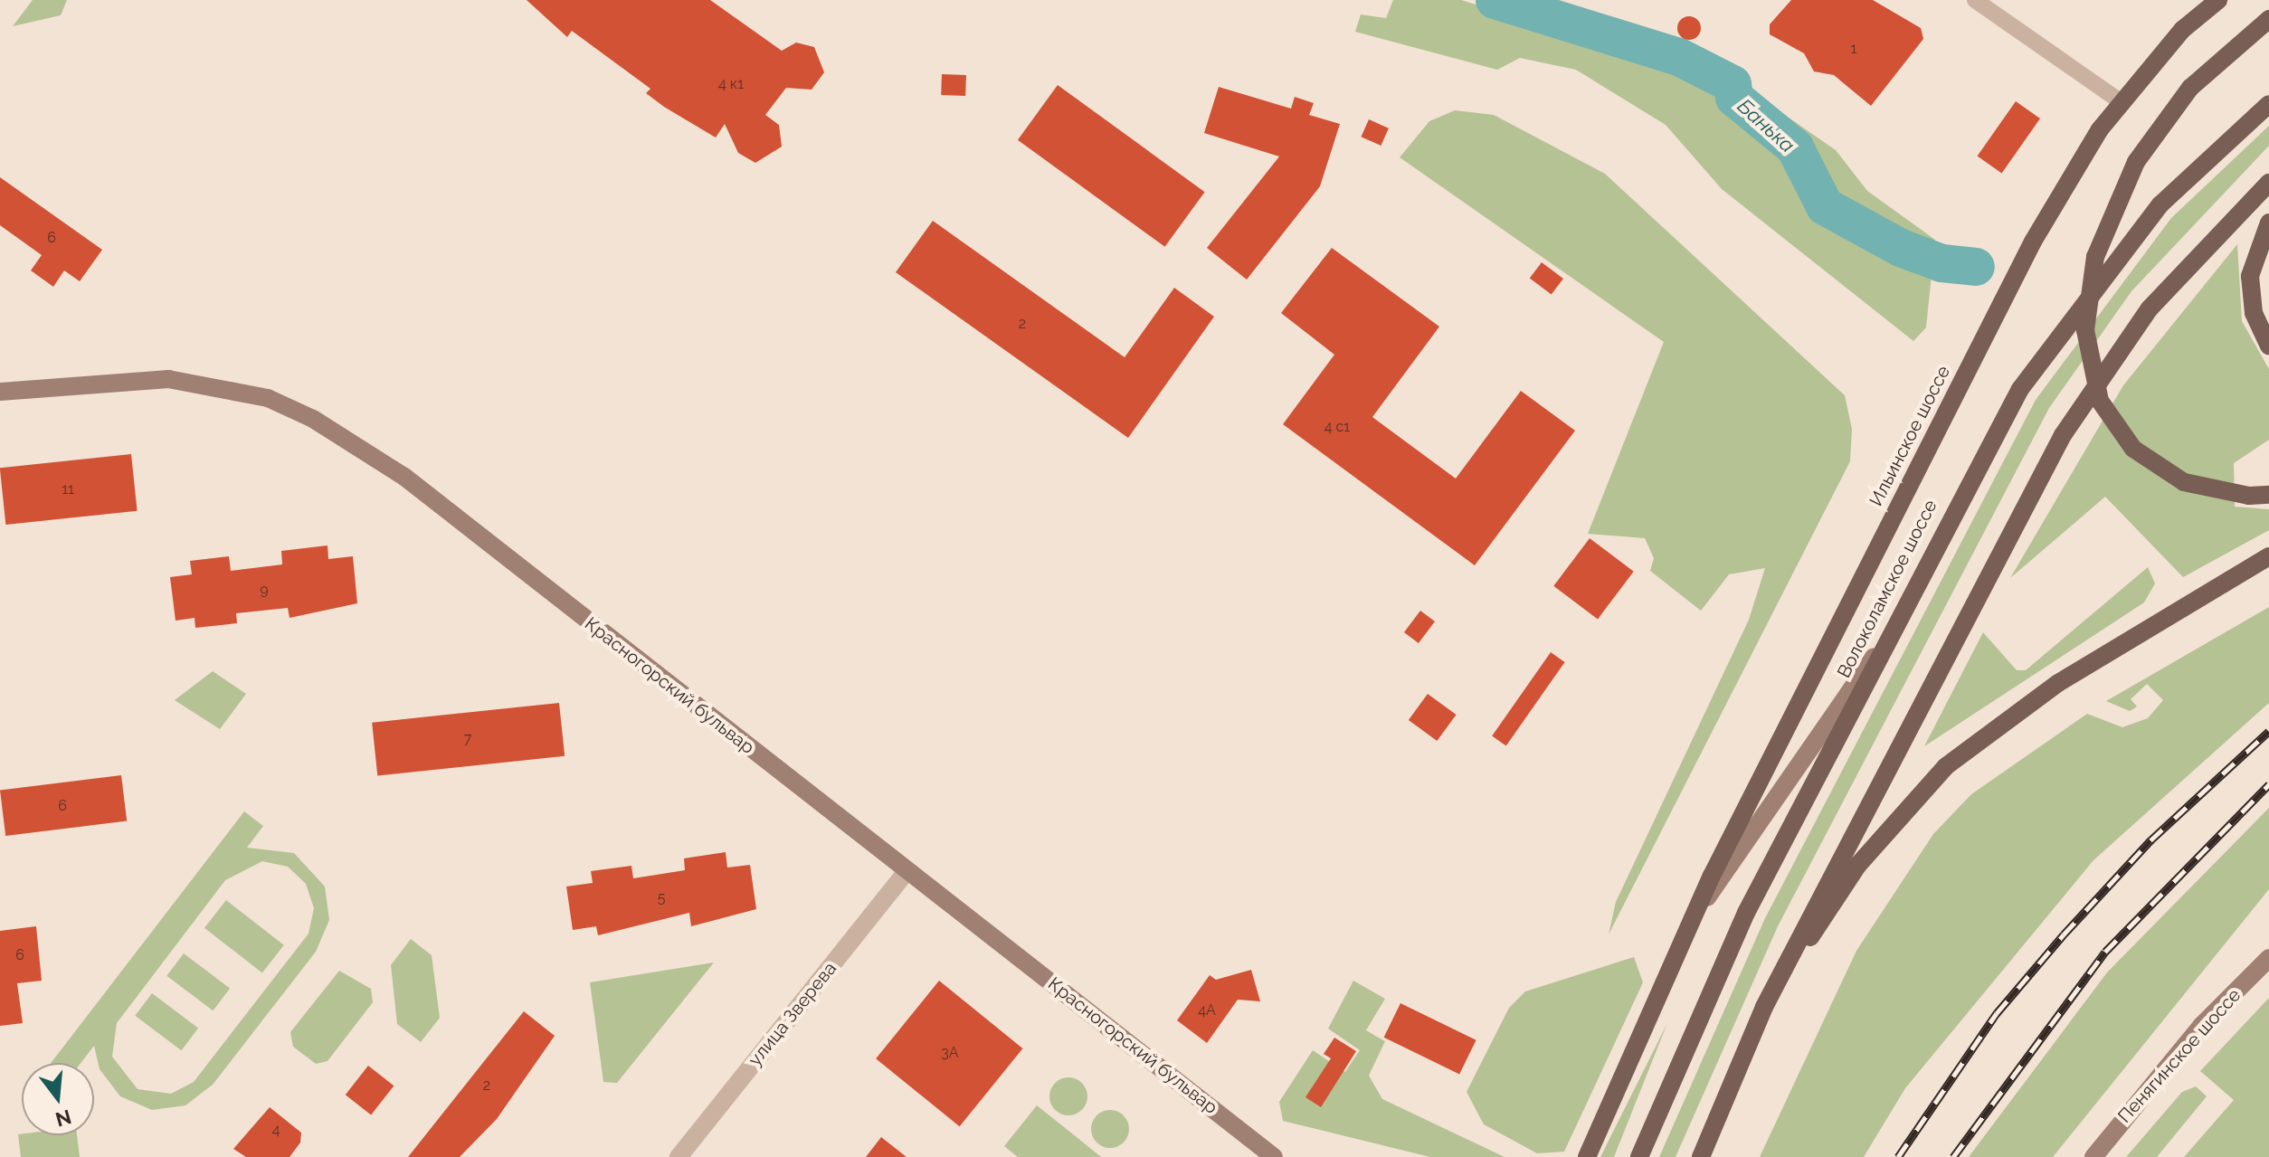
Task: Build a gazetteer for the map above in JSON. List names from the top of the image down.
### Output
{
  "streets": {
    "main road": [
      "Ильинское шоссе",
      "Волоколамское шоссе",
      "Красногорский бульвар",
      "Пенягинское шоссе"
    ],
    "street": ["улица Зверева"]
  },
  "crossings": [
    ["Красногорский бульвар", "улица Зверева"]
  ],
  "water": ["Банька"],
  "house_numbers": [
    "1",
    "4 к1",
    "6",
    "2",
    "4 с1",
    "11",
    "9",
    "7",
    "6",
    "5",
    "6",
    "4А",
    "3А",
    "2",
    "4"
  ],
  "north": "bottom"
}
